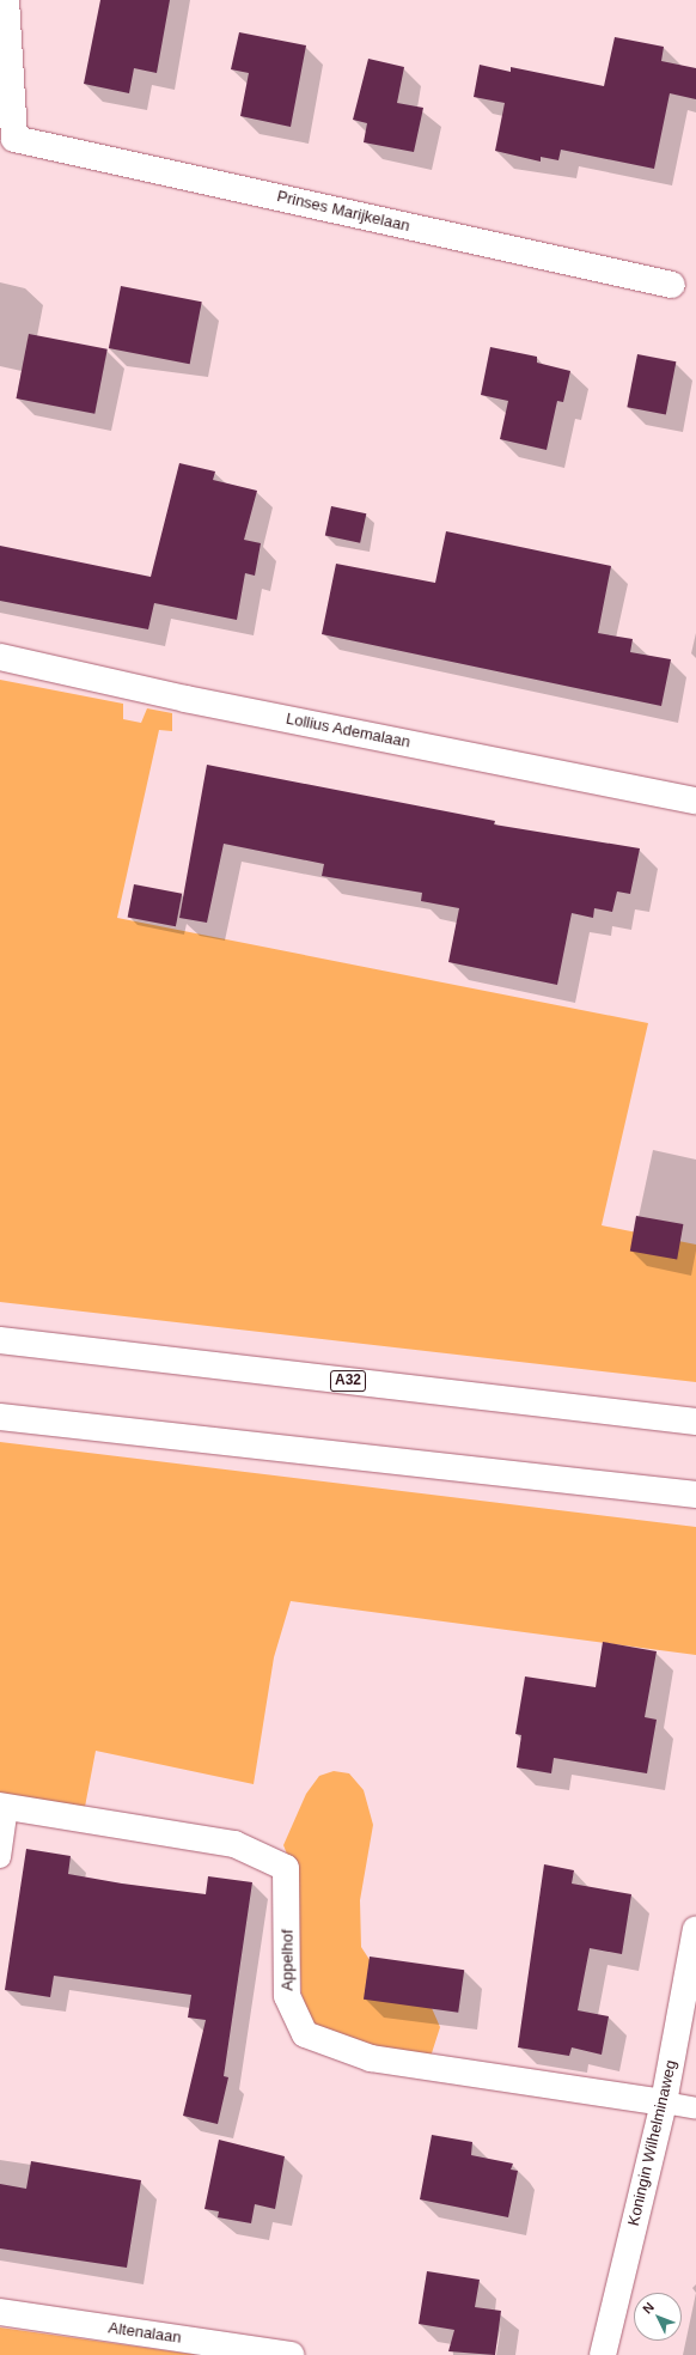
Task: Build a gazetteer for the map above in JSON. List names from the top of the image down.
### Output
{
  "streets": {
    "main road": [
      "Prinses Marijkelaan",
      "Lollius Ademalaan",
      "A32",
      "Appelhof",
      "Koningin Wilhelminaweg",
      "Altenalaan"
    ]
  },
  "crossings": [
    ["Appelhof", "Koningin Wilhelminaweg"]
  ],
  "north": "top left"
}
